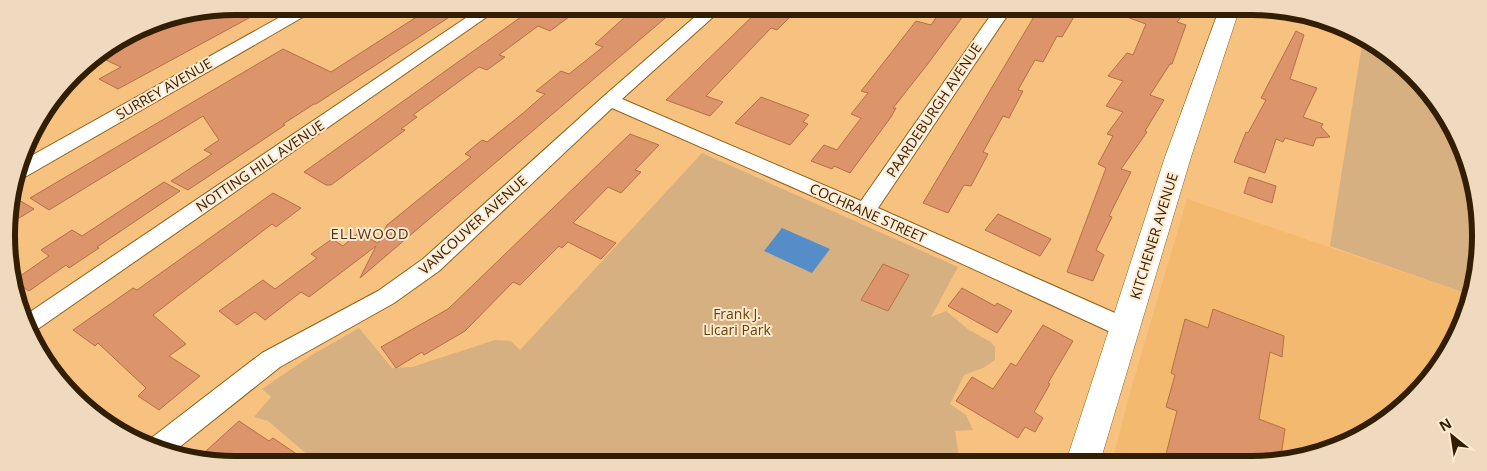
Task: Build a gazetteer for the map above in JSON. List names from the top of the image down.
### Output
{
  "streets": {
    "street": [
      "SURREY AVENUE",
      "PAARDEBURGH AVENUE",
      "NOTTING HILL AVENUE",
      "COCHRANE STREET",
      "VANCOUVER AVENUE",
      "KITCHENER AVENUE"
    ]
  },
  "crossings": [
    ["PAARDEBURGH AVENUE", "COCHRANE STREET"],
    ["COCHRANE STREET", "VANCOUVER AVENUE"],
    ["COCHRANE STREET", "KITCHENER AVENUE"]
  ],
  "districts": ["ELLWOOD"],
  "parks": ["Frank J. Licari Park"],
  "north": "top left"
}
